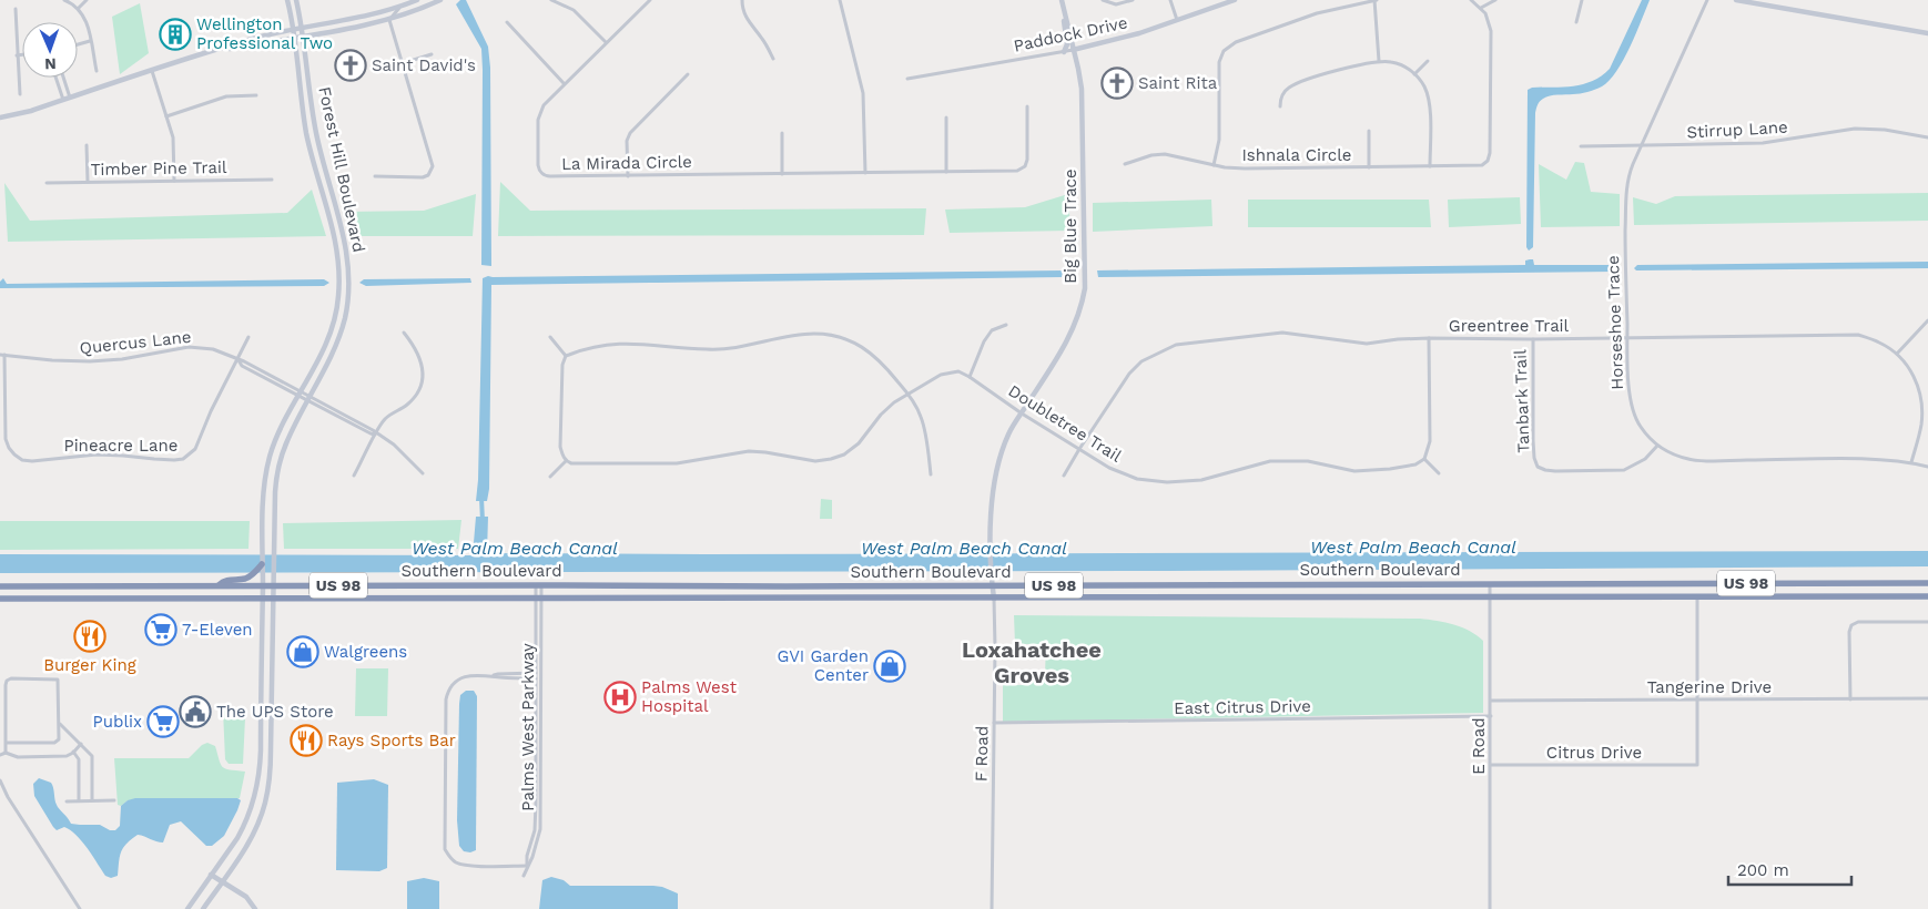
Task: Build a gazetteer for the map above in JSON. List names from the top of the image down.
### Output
{
  "streets": {
    "highway": ["Southern Boulevard", "US 98"],
    "main road": ["Paddock Drive", "Forest Hill Boulevard", "Big Blue Trace"],
    "street": [
      "Stirrup Lane",
      "Ishnala Circle",
      "La Mirada Circle",
      "Timber Pine Trail",
      "Horseshoe Trace",
      "Greentree Trail",
      "Quercus Lane",
      "Tanbark Trail",
      "Doubletree Trail",
      "Pineacre Lane",
      "Tangerine Drive",
      "East Citrus Drive",
      "Palms West Parkway",
      "E Road",
      "Citrus Drive",
      "F Road"
    ]
  },
  "crossings": [
    ["Paddock Drive", "Big Blue Trace"],
    ["Stirrup Lane", "Horseshoe Trace"],
    ["Forest Hill Boulevard", "Quercus Lane"],
    ["Forest Hill Boulevard", "Southern Boulevard"],
    ["Big Blue Trace", "Doubletree Trail"],
    ["Big Blue Trace", "Southern Boulevard"],
    ["Big Blue Trace", "F Road"],
    ["Horseshoe Trace", "Greentree Trail"],
    ["Horseshoe Trace", "Tanbark Trail"],
    ["Greentree Trail", "Tanbark Trail"],
    ["Greentree Trail", "Doubletree Trail"],
    ["Quercus Lane", "Pineacre Lane"],
    ["Southern Boulevard", "Palms West Parkway"],
    ["Southern Boulevard", "E Road"],
    ["Southern Boulevard", "F Road"],
    ["Tangerine Drive", "E Road"],
    ["Tangerine Drive", "Citrus Drive"],
    ["East Citrus Drive", "E Road"],
    ["East Citrus Drive", "F Road"],
    ["E Road", "Citrus Drive"]
  ],
  "districts": ["Loxahatchee Groves"],
  "water": ["West Palm Beach Canal"],
  "places": {
    "building": ["Wellington Professional Two"],
    "church": ["Saint David's", "Saint Rita"],
    "supermarket": ["7-Eleven", "Publix"],
    "restaurant": ["Burger King", "Rays Sports Bar"],
    "shop": ["Walgreens", "GVI Garden Center"],
    "hospital": ["Palms West Hospital"],
    "public building": ["The UPS Store"]
  },
  "scale_bar": "200 m",
  "north": "bottom"
}
